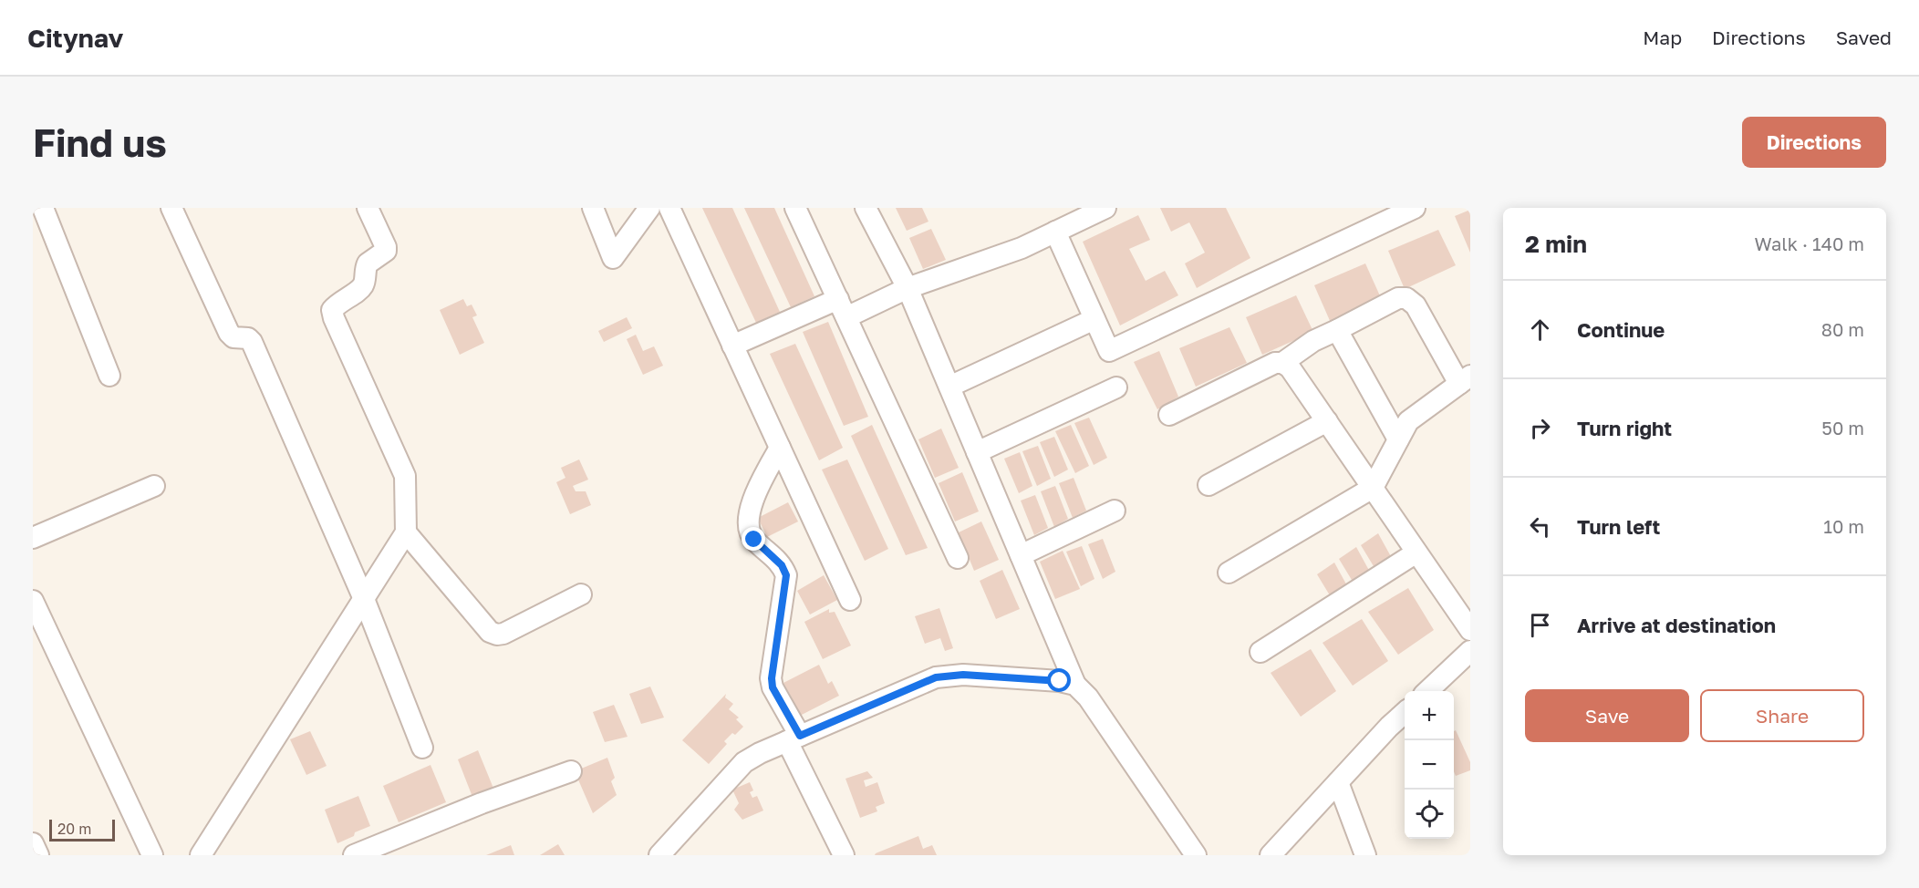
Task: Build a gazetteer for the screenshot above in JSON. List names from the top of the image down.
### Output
{
  "scale_bar": "20 m",
  "page": {
    "header": "Citynav",
    "nav": ["Map", "Directions", "Saved"],
    "buttons": [
      "Directions",
      ["Save", "Share"]
    ],
    "title": "Find us",
    "heading": ["2 min", "Walk · 140 m"],
    "list": [
      ["Continue", "80 m"],
      ["Turn right", "50 m"],
      ["Turn left", "10 m"],
      "Arrive at destination"
    ],
    "map_buttons": ["+", "−"],
    "scale": "20 m"
  }
}
